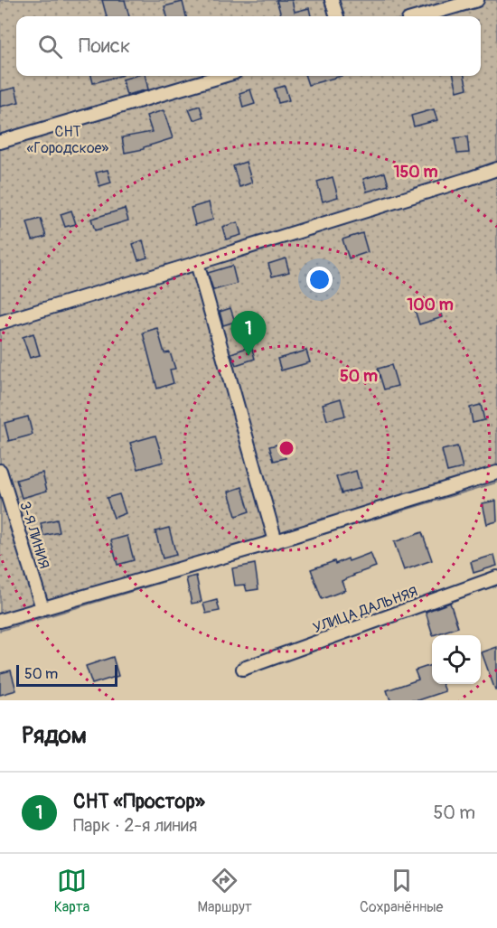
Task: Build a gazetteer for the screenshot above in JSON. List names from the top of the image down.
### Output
{
  "streets": {
    "street": ["3-Я ЛИНИЯ", "УЛИЦА ДАЛЬНЯЯ"]
  },
  "parks": ["СНТ «Городское»"],
  "scale_bar": "50 m",
  "page": {
    "search": "Поиск",
    "pins": "1",
    "scale": "50 m",
    "heading": "Рядом",
    "list": [
      {
        "mark": "1",
        "name": "СНТ «Простор»",
        "note": "Парк · 2-я линия",
        "value": "50 m"
      }
    ],
    "nav": ["Карта", "Маршрут", "Сохранённые"]
  },
  "rings": ["150 m", "100 m", "50 m"]
}
